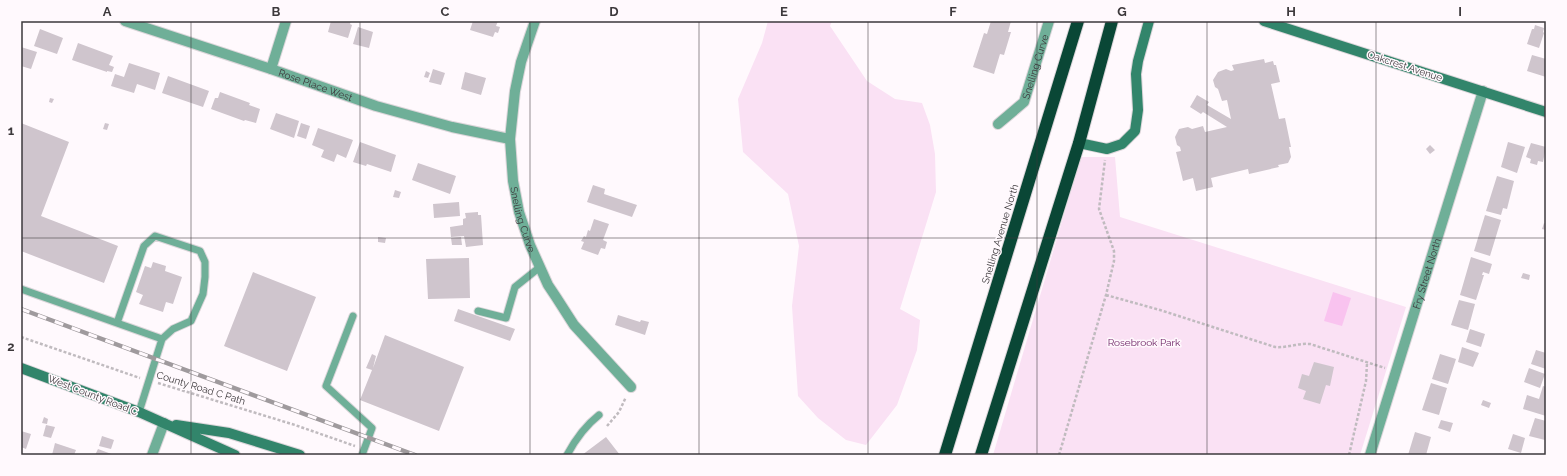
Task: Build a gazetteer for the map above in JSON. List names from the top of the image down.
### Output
{
  "streets": {
    "highway": ["Snelling Avenue North"],
    "street": [
      "Snelling Curve",
      "Oakcrest Avenue",
      "Rose Place West",
      "Fry Street North",
      "West County Road C"
    ],
    "path": ["County Road C Path"]
  },
  "crossings": [
    ["Snelling Curve", "Rose Place West"],
    ["Oakcrest Avenue", "Fry Street North"]
  ],
  "parks": ["Rosebrook Park"],
  "grid": {
    "columns": [
      "A",
      "B",
      "C",
      "D",
      "E",
      "F",
      "G",
      "H",
      "I"
    ],
    "rows": ["1", "2"]
  }
}
